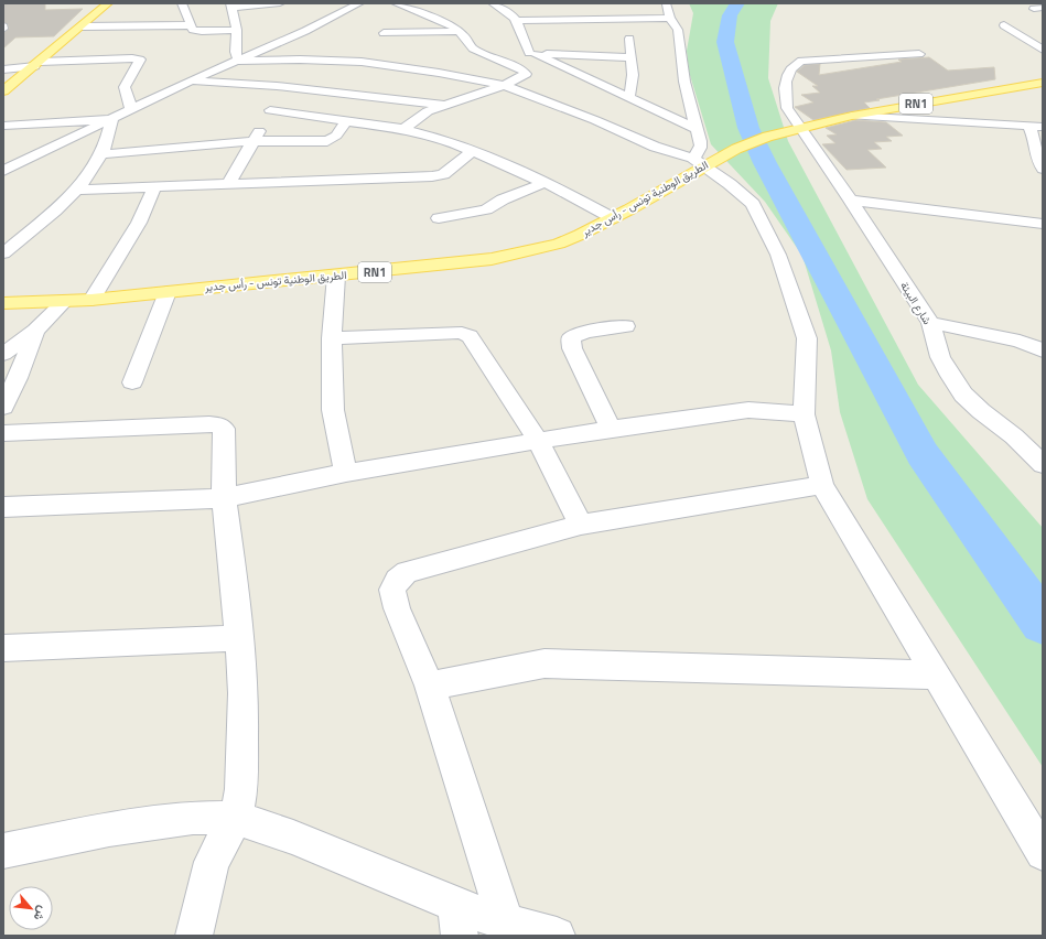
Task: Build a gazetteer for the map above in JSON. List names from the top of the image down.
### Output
{
  "streets": {
    "main road": ["RN1", "الطريق الوطنية تونس - رأس جدير"],
    "street": ["شارع البيئة"]
  },
  "crossings": [
    ["الطريق الوطنية تونس - رأس جدير", "شارع البيئة"]
  ],
  "north": "bottom right"
}
